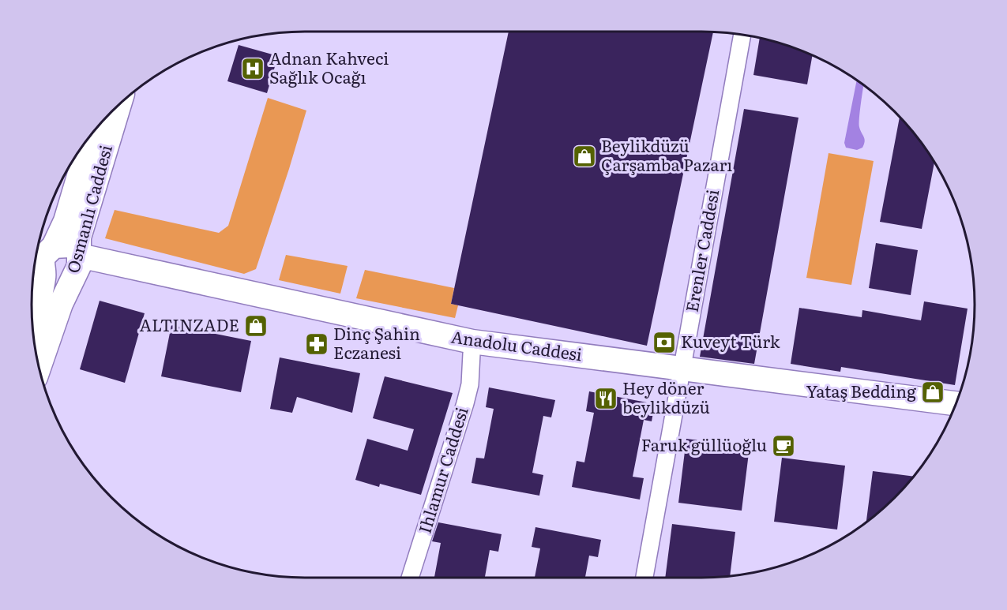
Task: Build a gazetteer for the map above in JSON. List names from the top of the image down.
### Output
{
  "streets": {
    "main road": ["Osmanlı Caddesi", "Anadolu Caddesi"],
    "street": ["Erenler Caddesi", "Ihlamur Caddesi"]
  },
  "crossings": [
    ["Osmanlı Caddesi", "Anadolu Caddesi"],
    ["Erenler Caddesi", "Anadolu Caddesi"],
    ["Anadolu Caddesi", "Ihlamur Caddesi"]
  ],
  "places": {
    "hospital": ["Adnan Kahveci Sağlık Ocağı"],
    "shop": ["Beylikdüzü Çarşamba Pazarı", "ALTINZADE", "Yataş Bedding"],
    "bank": ["Kuveyt Türk"],
    "pharmacy": ["Dinç Şahin Eczanesi"],
    "restaurant": ["Hey döner beylikdüzü"],
    "cafe": ["Faruk güllüoğlu"]
  }
}
